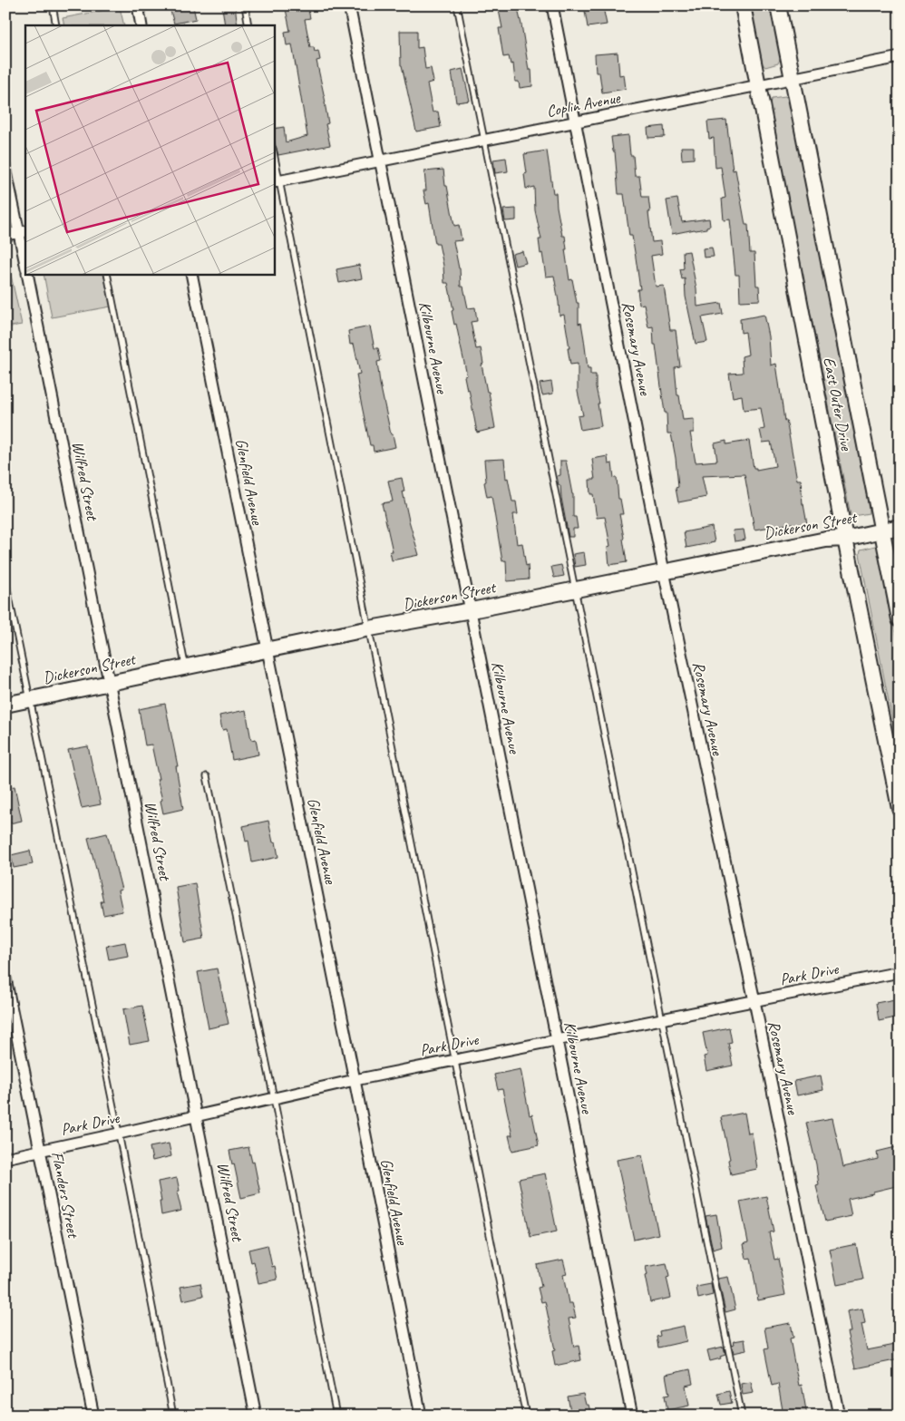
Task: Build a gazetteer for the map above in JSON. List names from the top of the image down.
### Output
{
  "streets": {
    "street": [
      "Coplin Avenue",
      "Kilbourne Avenue",
      "Rosemary Avenue",
      "East Outer Drive",
      "Wilfred Street",
      "Glenfield Avenue",
      "Dickerson Street",
      "Park Drive",
      "Flanders Street"
    ]
  },
  "crossings": [
    ["Coplin Avenue", "Kilbourne Avenue"],
    ["Coplin Avenue", "Rosemary Avenue"],
    ["Coplin Avenue", "East Outer Drive"],
    ["Kilbourne Avenue", "Dickerson Street"],
    ["Kilbourne Avenue", "Park Drive"],
    ["Rosemary Avenue", "Dickerson Street"],
    ["Rosemary Avenue", "Park Drive"],
    ["East Outer Drive", "Dickerson Street"],
    ["Wilfred Street", "Dickerson Street"],
    ["Wilfred Street", "Park Drive"],
    ["Glenfield Avenue", "Dickerson Street"],
    ["Glenfield Avenue", "Park Drive"],
    ["Park Drive", "Flanders Street"]
  ]
}
